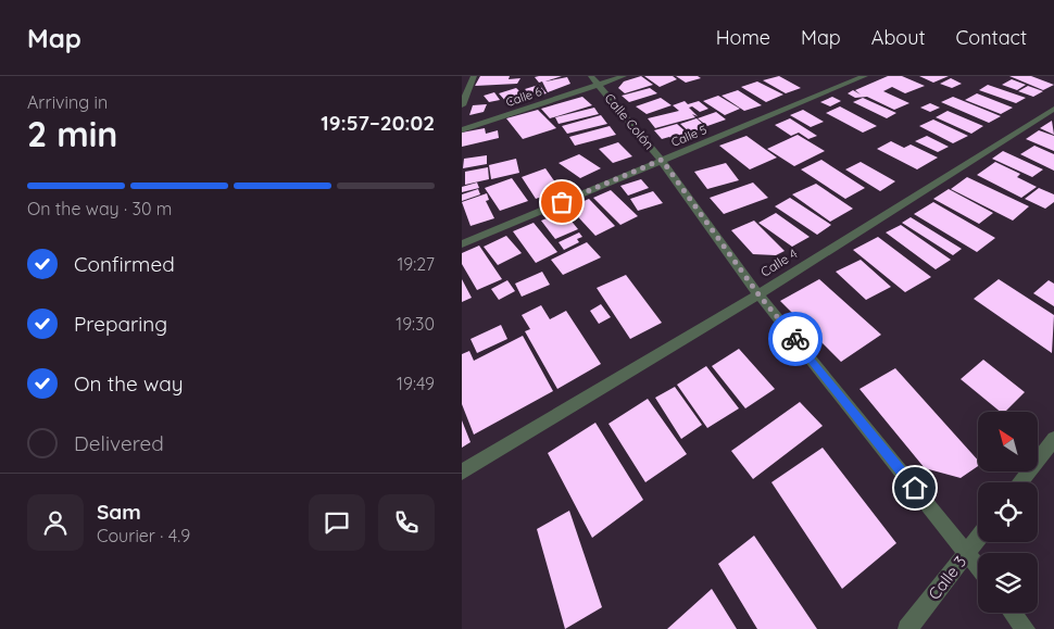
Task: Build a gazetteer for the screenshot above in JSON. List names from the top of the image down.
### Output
{
  "streets": {
    "street": [
      "Calle 6",
      "Calle Colón",
      "Calle 5",
      "Calle 4",
      "Calle 3"
    ]
  },
  "crossings": [
    ["Calle 6", "Calle Colón"],
    ["Calle Colón", "Calle 5"],
    ["Calle Colón", "Calle 4"],
    ["Calle Colón", "Calle 3"]
  ],
  "north": "top left",
  "page": {
    "header": "Map",
    "nav": [
      "Home",
      "Map",
      "About",
      "Contact"
    ],
    "heading": ["2 min", "Arriving in", "19:57–20:02"],
    "panel": ["Sam", "Courier · 4.9"],
    "bar": "On the way · 30 m",
    "list": [
      ["Confirmed", "19:27"],
      ["Preparing", "19:30"],
      ["On the way", "19:49"],
      "Delivered"
    ]
  }
}
